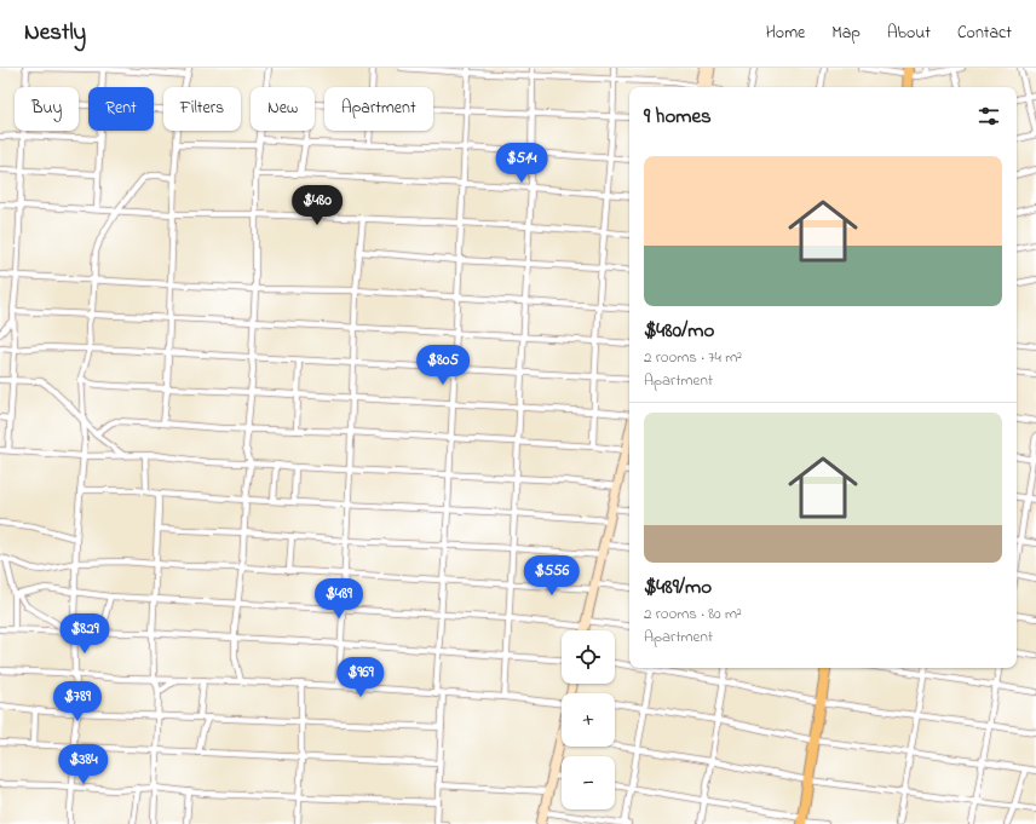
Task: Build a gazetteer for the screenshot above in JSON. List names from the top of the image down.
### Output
{
  "page": {
    "header": "Nestly",
    "nav": [
      "Home",
      "Map",
      "About",
      "Contact"
    ],
    "chip": [
      "Buy",
      "Rent",
      "Filters",
      "New",
      "Apartment"
    ],
    "heading": "9 homes",
    "price": [
      "$514",
      "$480",
      "$805",
      "$556",
      "$489",
      "$829",
      "$969",
      "$789",
      "$384"
    ],
    "list": [
      {
        "name": "$480/mo",
        "note": "2 rooms · 74 m² · Apartment"
      },
      {
        "name": "$489/mo",
        "note": "2 rooms · 80 m² · Apartment"
      }
    ],
    "map_buttons": ["+", "−"]
  }
}
